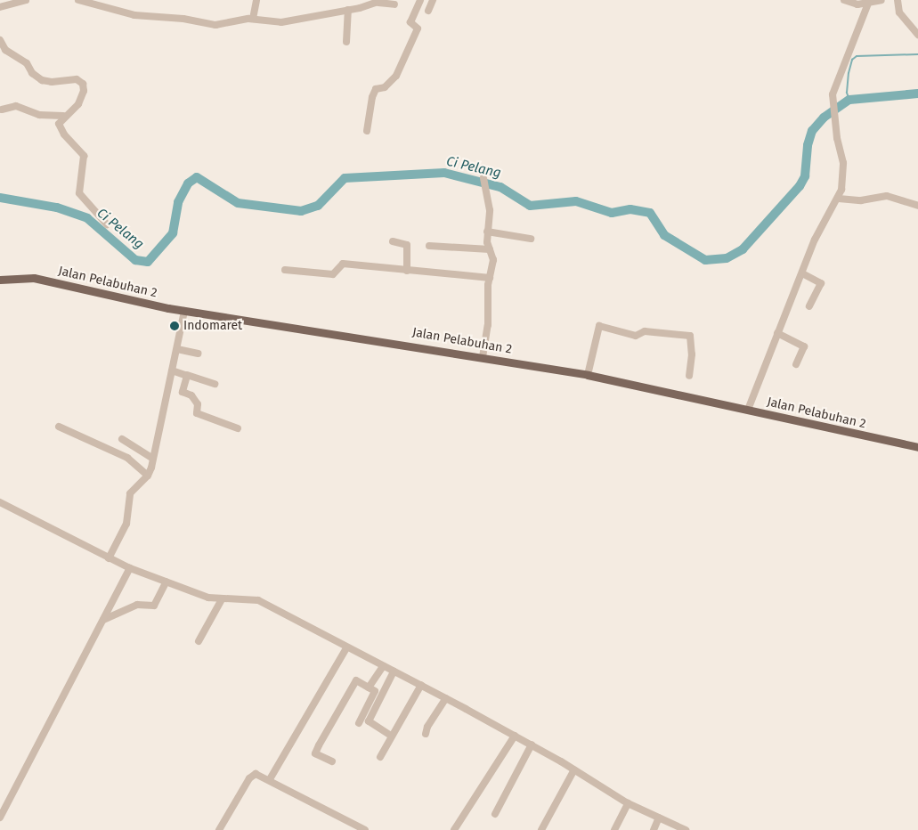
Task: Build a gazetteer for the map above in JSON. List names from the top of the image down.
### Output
{
  "streets": {
    "main road": ["Jalan Pelabuhan 2"]
  },
  "water": ["Ci Pelang"],
  "places": ["Indomaret"]
}
